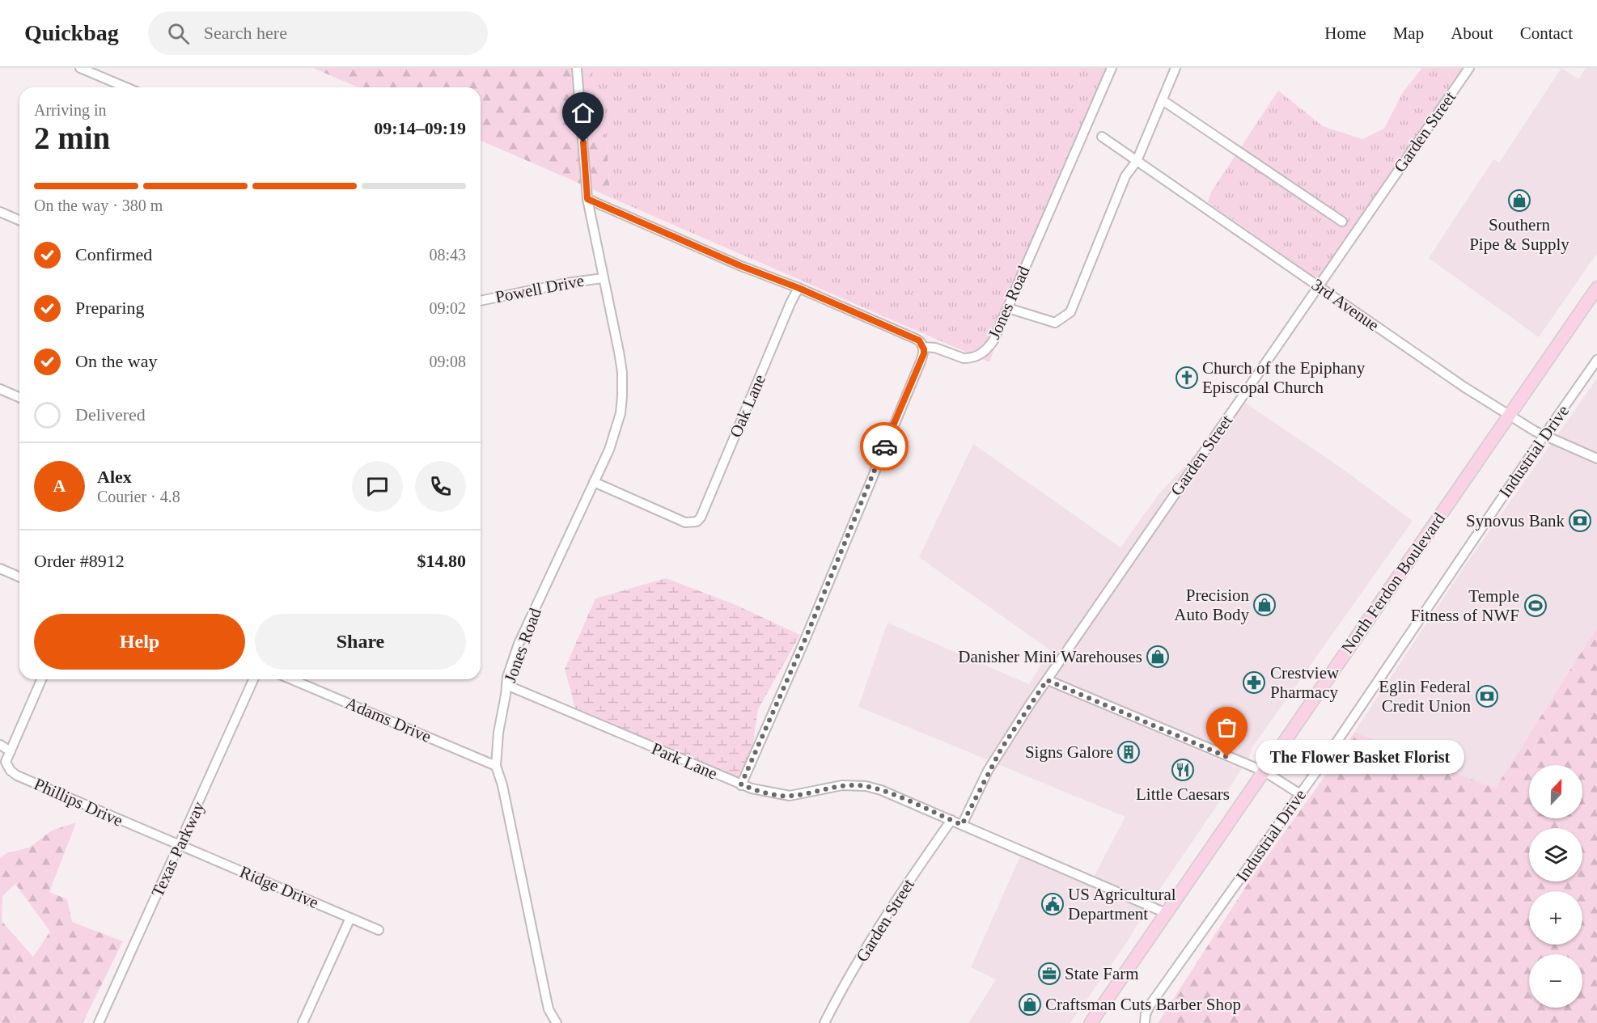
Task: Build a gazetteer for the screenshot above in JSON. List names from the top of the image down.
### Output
{
  "streets": {
    "main road": ["North Ferdon Boulevard"],
    "street": [
      "Garden Street",
      "Powell Drive",
      "Jones Road",
      "3rd Avenue",
      "Oak Lane",
      "Industrial Drive",
      "Adams Drive",
      "Park Lane",
      "Phillips Drive",
      "Texas Parkway",
      "Ridge Drive"
    ]
  },
  "crossings": [
    ["Garden Street", "3rd Avenue"],
    ["Garden Street", "Park Lane"],
    ["Powell Drive", "Jones Road"],
    ["Jones Road", "Oak Lane"],
    ["Jones Road", "Adams Drive"],
    ["Jones Road", "Park Lane"],
    ["3rd Avenue", "Industrial Drive"],
    ["3rd Avenue", "North Ferdon Boulevard"],
    ["North Ferdon Boulevard", "Park Lane"],
    ["Phillips Drive", "Texas Parkway"],
    ["Phillips Drive", "Ridge Drive"],
    ["Texas Parkway", "Ridge Drive"]
  ],
  "places": {
    "shop": [
      "Southern Pipe & Supply",
      "Precision Auto Body",
      "Danisher Mini Warehouses",
      "Craftsman Cuts Barber Shop"
    ],
    "church": ["Church of the Epiphany Episcopal Church"],
    "bank": ["Synovus Bank", "Eglin Federal Credit Union"],
    "sports": ["Temple Fitness of NWF"],
    "pharmacy": ["Crestview Pharmacy"],
    "building": ["Signs Galore"],
    "other": ["The Flower Basket Florist"],
    "restaurant": ["Little Caesars"],
    "public building": ["US Agricultural Department"],
    "office": ["State Farm"]
  },
  "north": "top",
  "page": {
    "header": "Quickbag",
    "search": "Search here",
    "nav": [
      "Home",
      "Map",
      "About",
      "Contact"
    ],
    "heading": ["2 min", "Arriving in", "09:14–09:19"],
    "panel": [
      "Alex",
      "Courier · 4.8",
      "Order #8912",
      "$14.80"
    ],
    "bar": "On the way · 380 m",
    "list": [
      ["Confirmed", "08:43"],
      ["Preparing", "09:02"],
      ["On the way", "09:08"],
      "Delivered"
    ],
    "round": "A",
    "buttons": ["Help", "Share"],
    "bubble": "The Flower Basket Florist",
    "map_buttons": ["+", "−"]
  }
}
